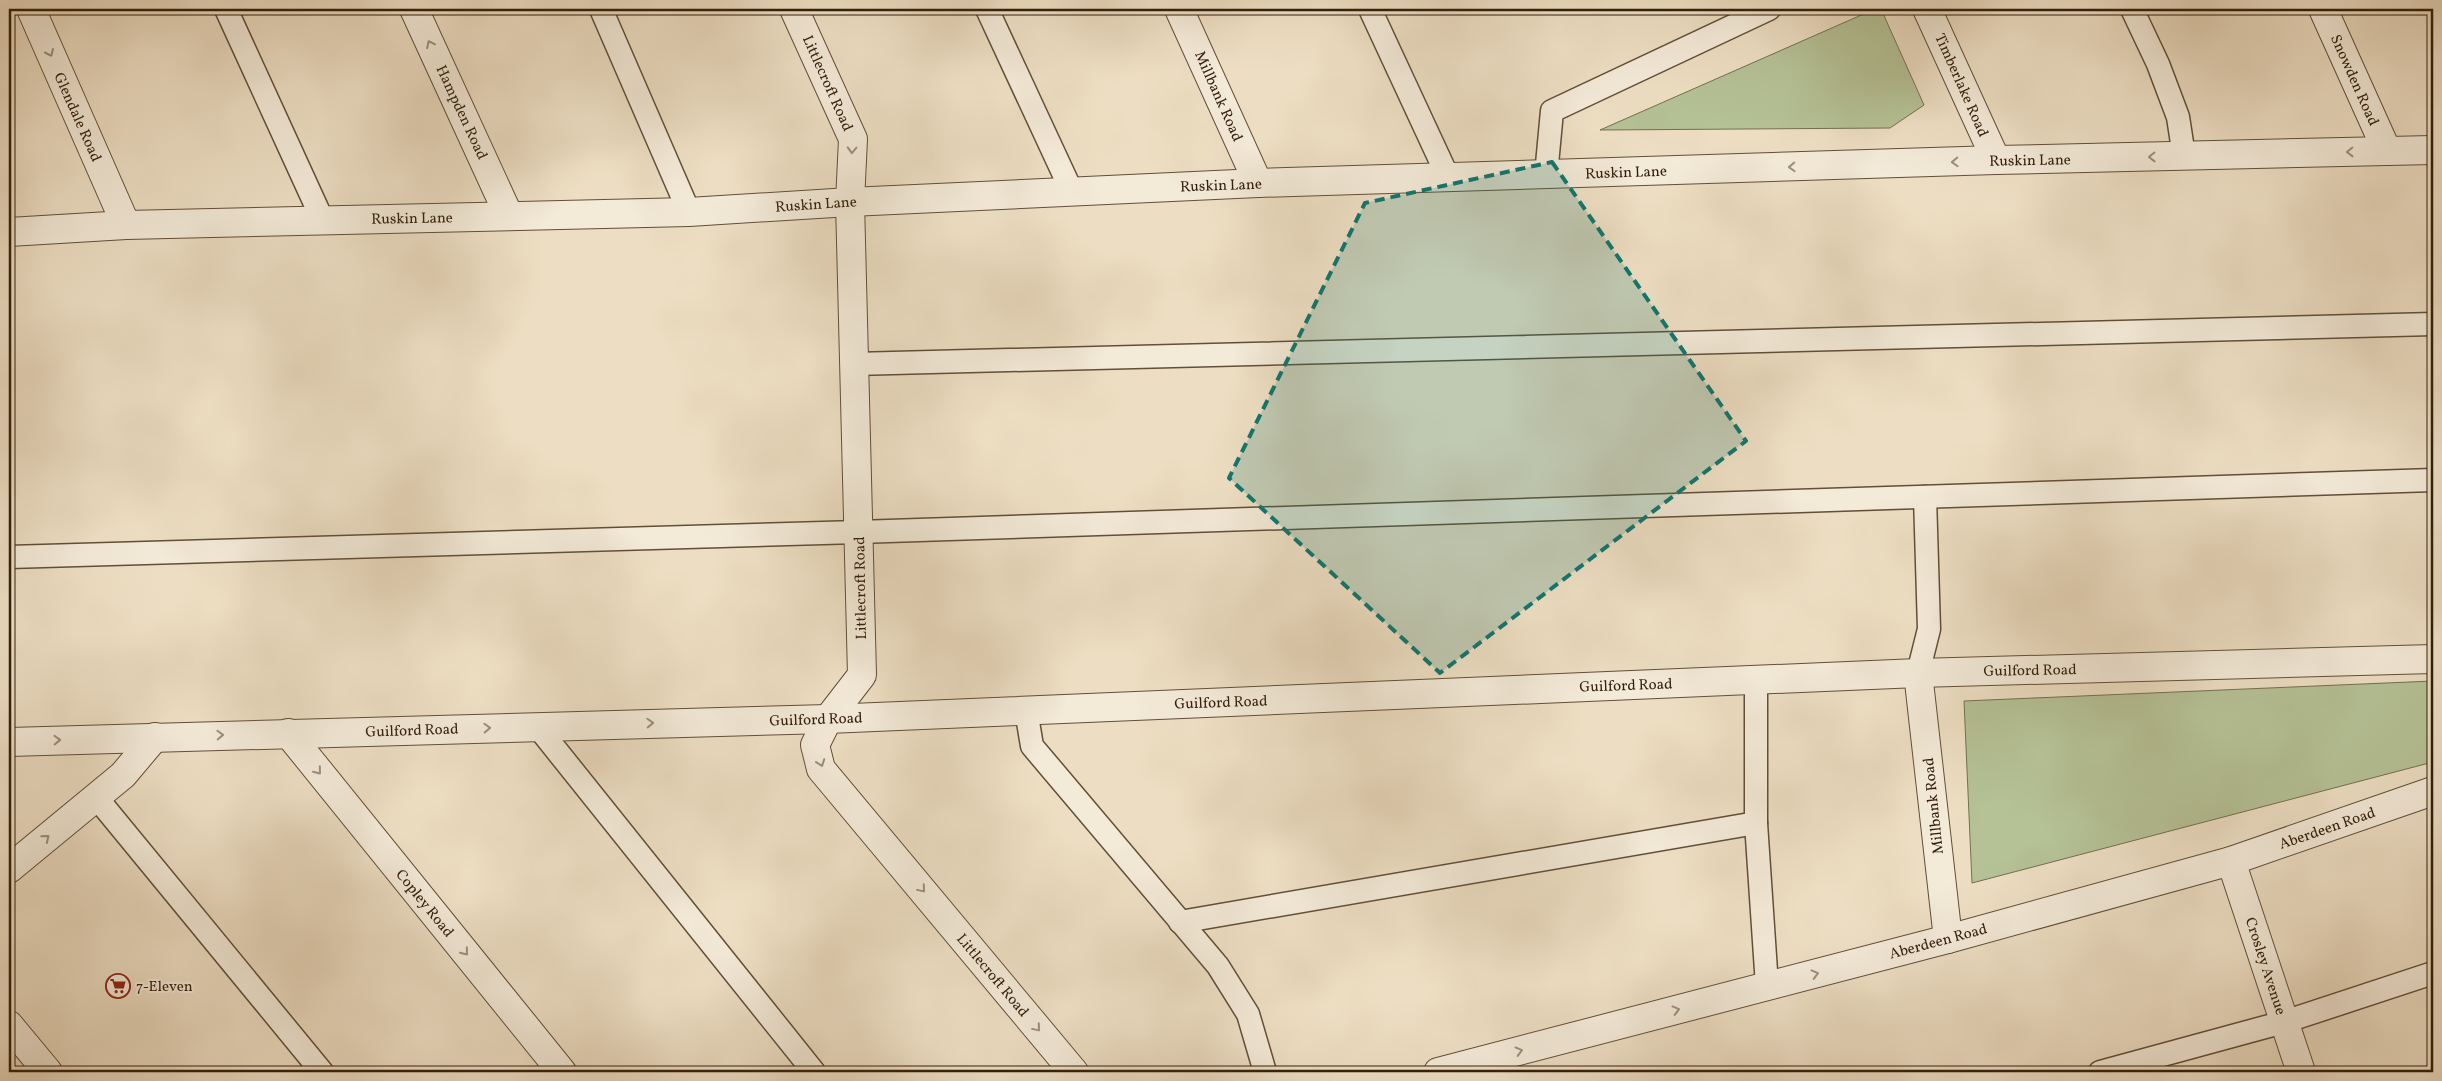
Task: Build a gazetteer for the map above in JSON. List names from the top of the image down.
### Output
{
  "streets": {
    "street": [
      "Snowden Road",
      "Littlecroft Road",
      "Timberlake Road",
      "Millbank Road",
      "Hampden Road",
      "Glendale Road",
      "Ruskin Lane",
      "Guilford Road",
      "Aberdeen Road",
      "Copley Road",
      "Crosley Avenue"
    ]
  },
  "crossings": [
    ["Snowden Road", "Ruskin Lane"],
    ["Littlecroft Road", "Ruskin Lane"],
    ["Littlecroft Road", "Guilford Road"],
    ["Timberlake Road", "Ruskin Lane"],
    ["Millbank Road", "Ruskin Lane"],
    ["Millbank Road", "Guilford Road"],
    ["Millbank Road", "Aberdeen Road"],
    ["Hampden Road", "Ruskin Lane"],
    ["Glendale Road", "Ruskin Lane"],
    ["Guilford Road", "Copley Road"],
    ["Aberdeen Road", "Crosley Avenue"]
  ],
  "one_way": [
    "Littlecroft Road",
    "Hampden Road",
    "Glendale Road",
    "Aberdeen Road",
    "Copley Road"
  ],
  "places": {
    "supermarket": ["7-Eleven"]
  }
}
